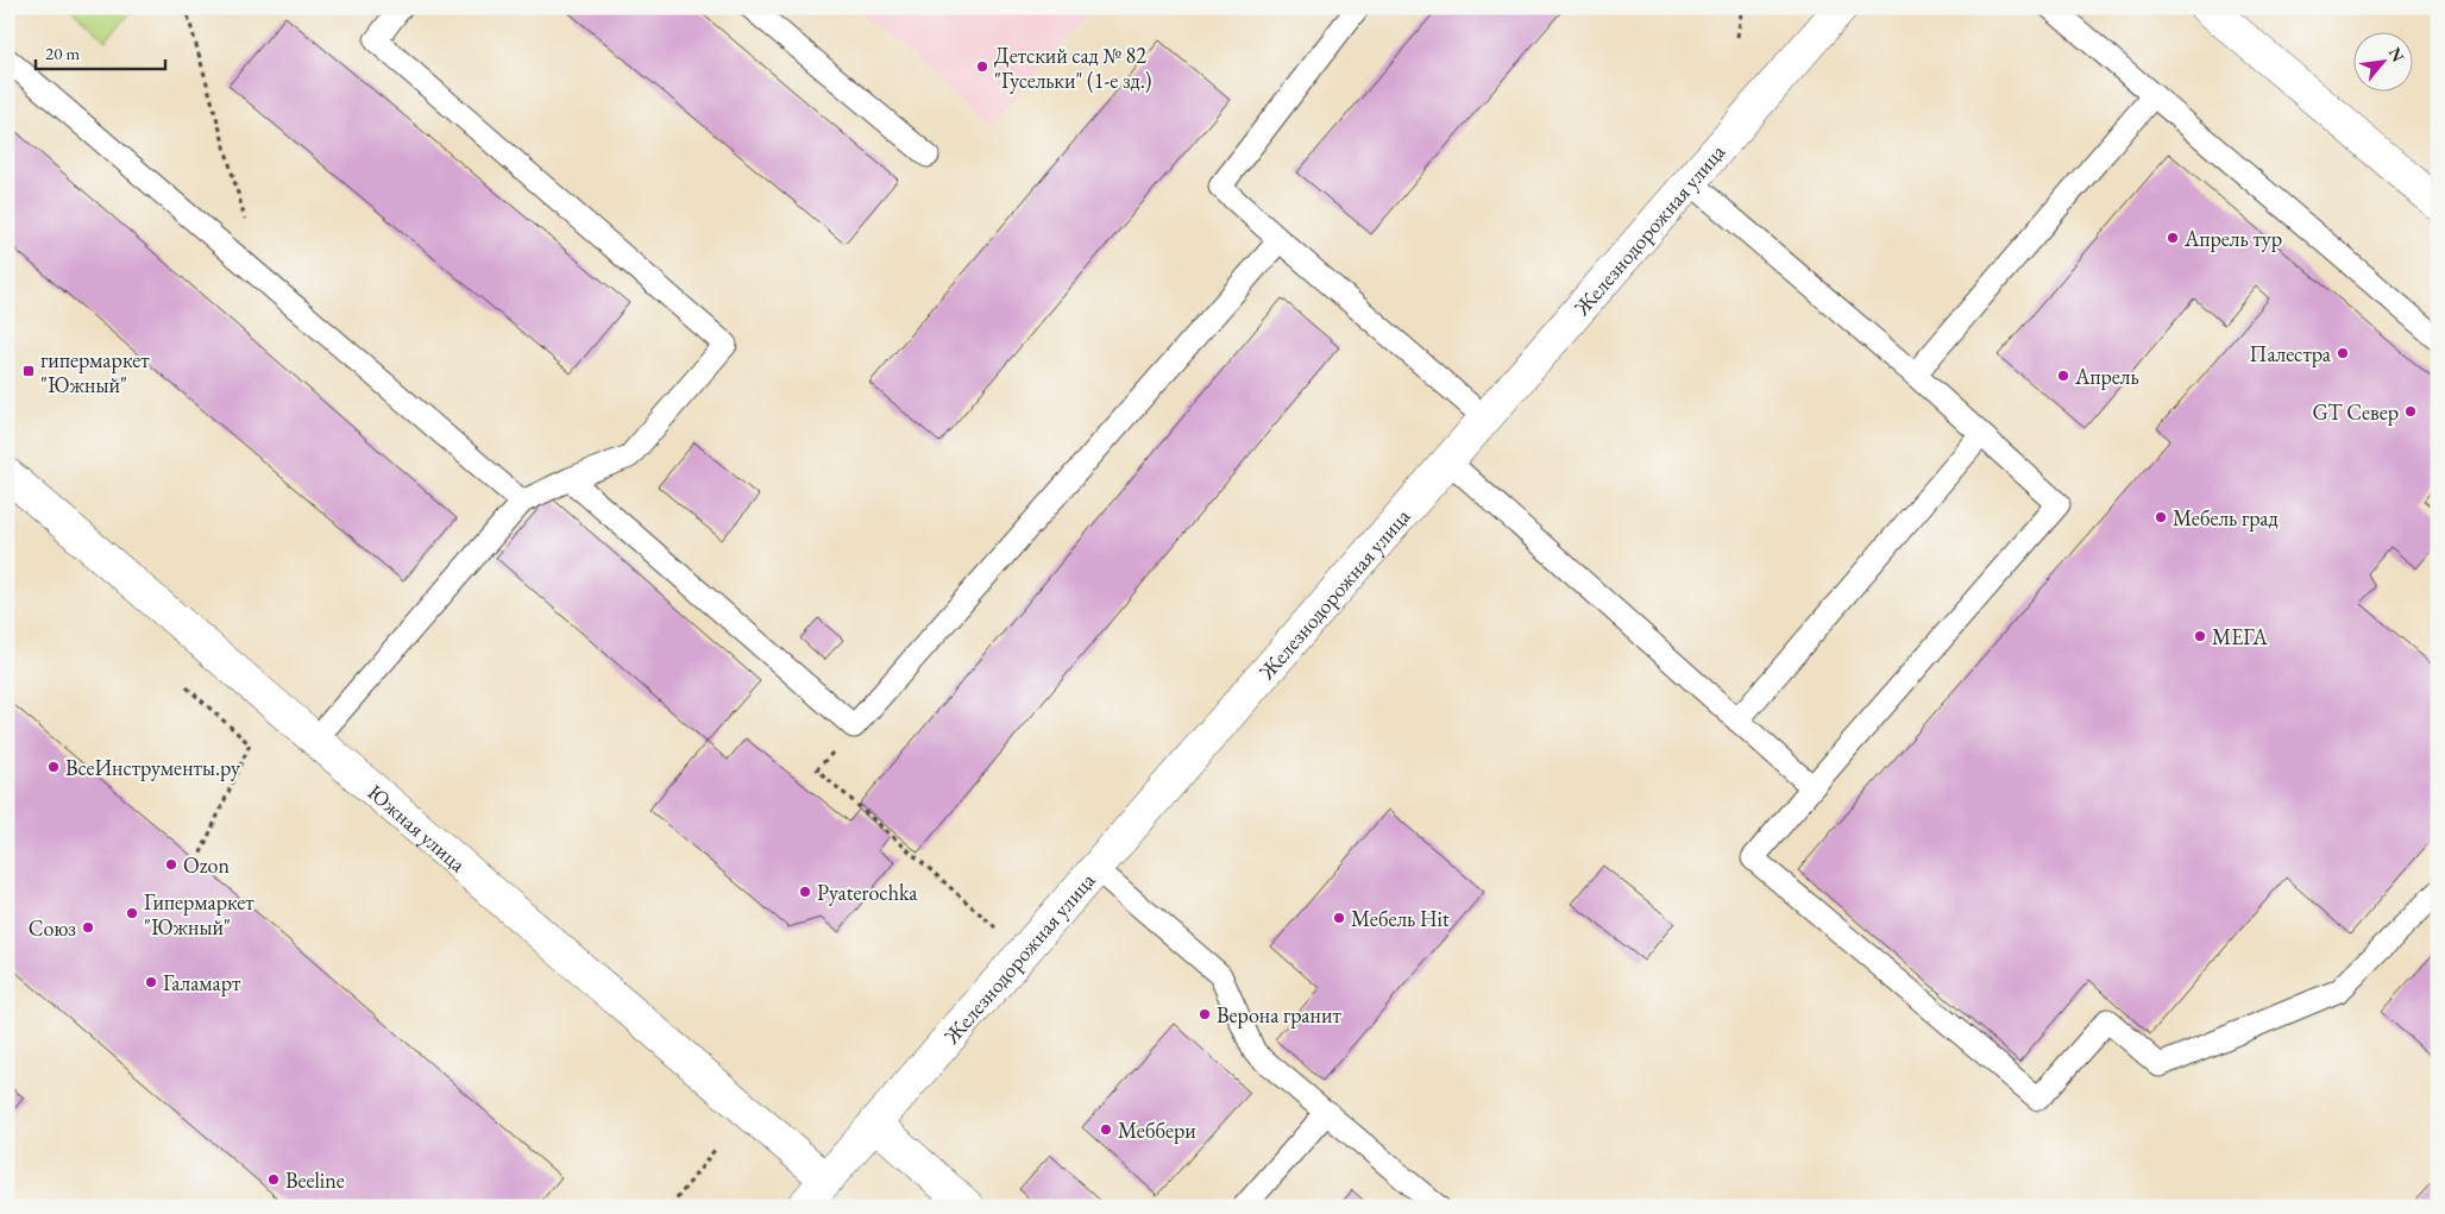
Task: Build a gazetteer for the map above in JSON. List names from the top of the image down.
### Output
{
  "streets": {
    "main road": ["Железнодорожная улица", "Южная улица"]
  },
  "crossings": [
    ["Железнодорожная улица", "Южная улица"]
  ],
  "places": {
    "other": [
      "Детский сад № 82 \"Гусельки\" (1-е зд.)",
      "Апрель тур",
      "Палестра",
      "Апрель",
      "GT Север",
      "Мебель град",
      "МЕГА",
      "ВсеИнструменты.ру",
      "Ozon",
      "Pyaterochka",
      "Гипермаркет \"Южный\"",
      "Мебель Hit",
      "Союз",
      "Галамарт",
      "Верона гранит",
      "Меббери",
      "Beeline"
    ],
    "transit": ["гипермаркет \"Южный\""]
  },
  "scale_bar": "20 m",
  "north": "top right"
}
